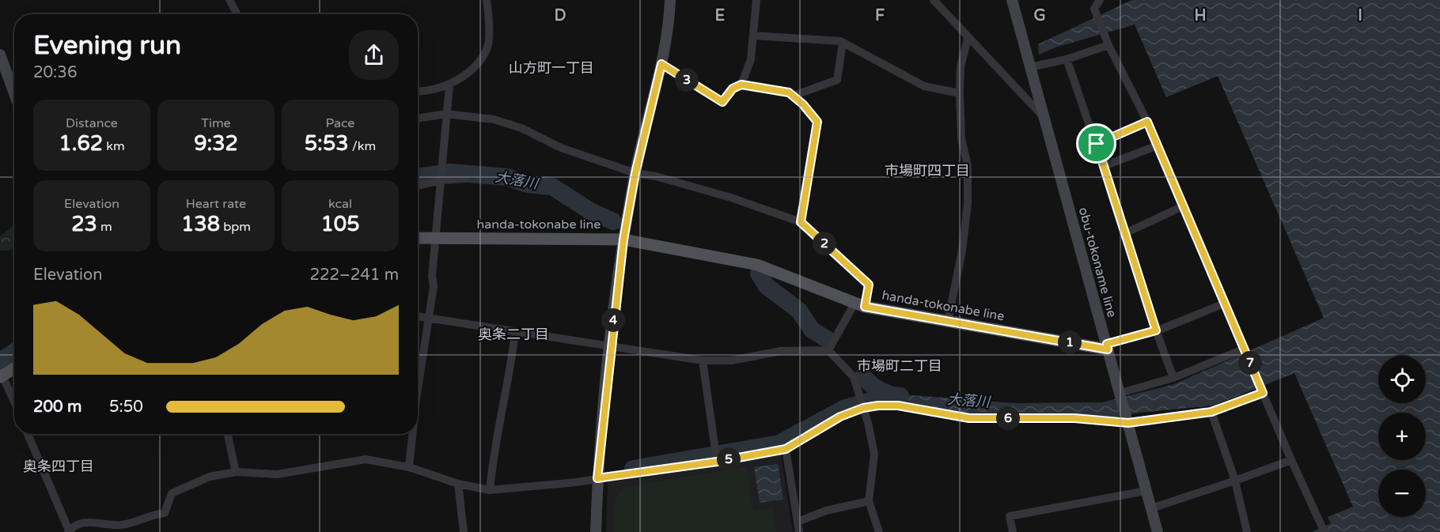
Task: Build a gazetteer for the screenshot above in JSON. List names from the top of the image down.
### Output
{
  "streets": {
    "main road": ["handa-tokonabe line"],
    "street": ["obu-tokoname line"]
  },
  "crossings": [
    ["handa-tokonabe line", "obu-tokoname line"]
  ],
  "districts": [
    "山方町一丁目",
    "市場町四丁目",
    "奥条二丁目",
    "市場町二丁目",
    "奥条四丁目"
  ],
  "water": ["大落川"],
  "page": {
    "heading": ["Evening run", "20:36"],
    "pins": [
      "3",
      "2",
      "4",
      "1",
      "7",
      "6",
      "5"
    ],
    "stats": [
      ["Distance", "1.62 km"],
      ["Time", "9:32"],
      ["Pace", "5:53 /km"],
      ["Elevation", "23 m"],
      ["Heart rate", "138 bpm"],
      ["kcal", "105"]
    ],
    "chart": ["Elevation", "222–241 m"],
    "map_buttons": ["+", "−"],
    "list": [
      {
        "name": "200 m",
        "note": "5:50"
      }
    ]
  },
  "grid": {
    "columns": [
      "D",
      "E",
      "F",
      "G",
      "H",
      "I"
    ]
  }
}
